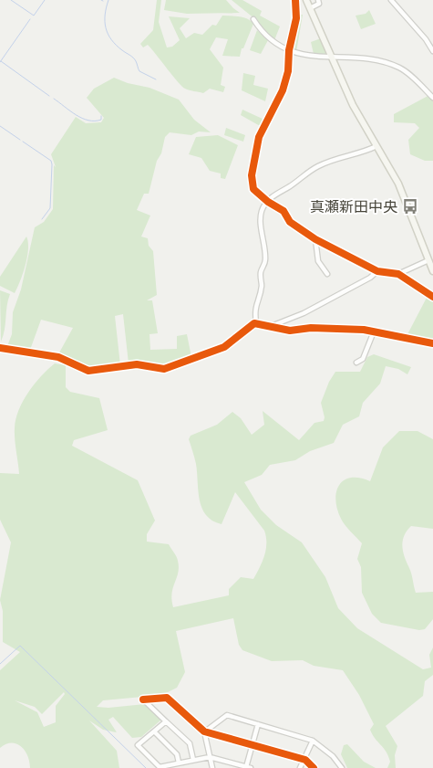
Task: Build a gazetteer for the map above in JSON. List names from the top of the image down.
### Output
{
  "places": {
    "bus stop": ["真瀬新田中央"]
  }
}
